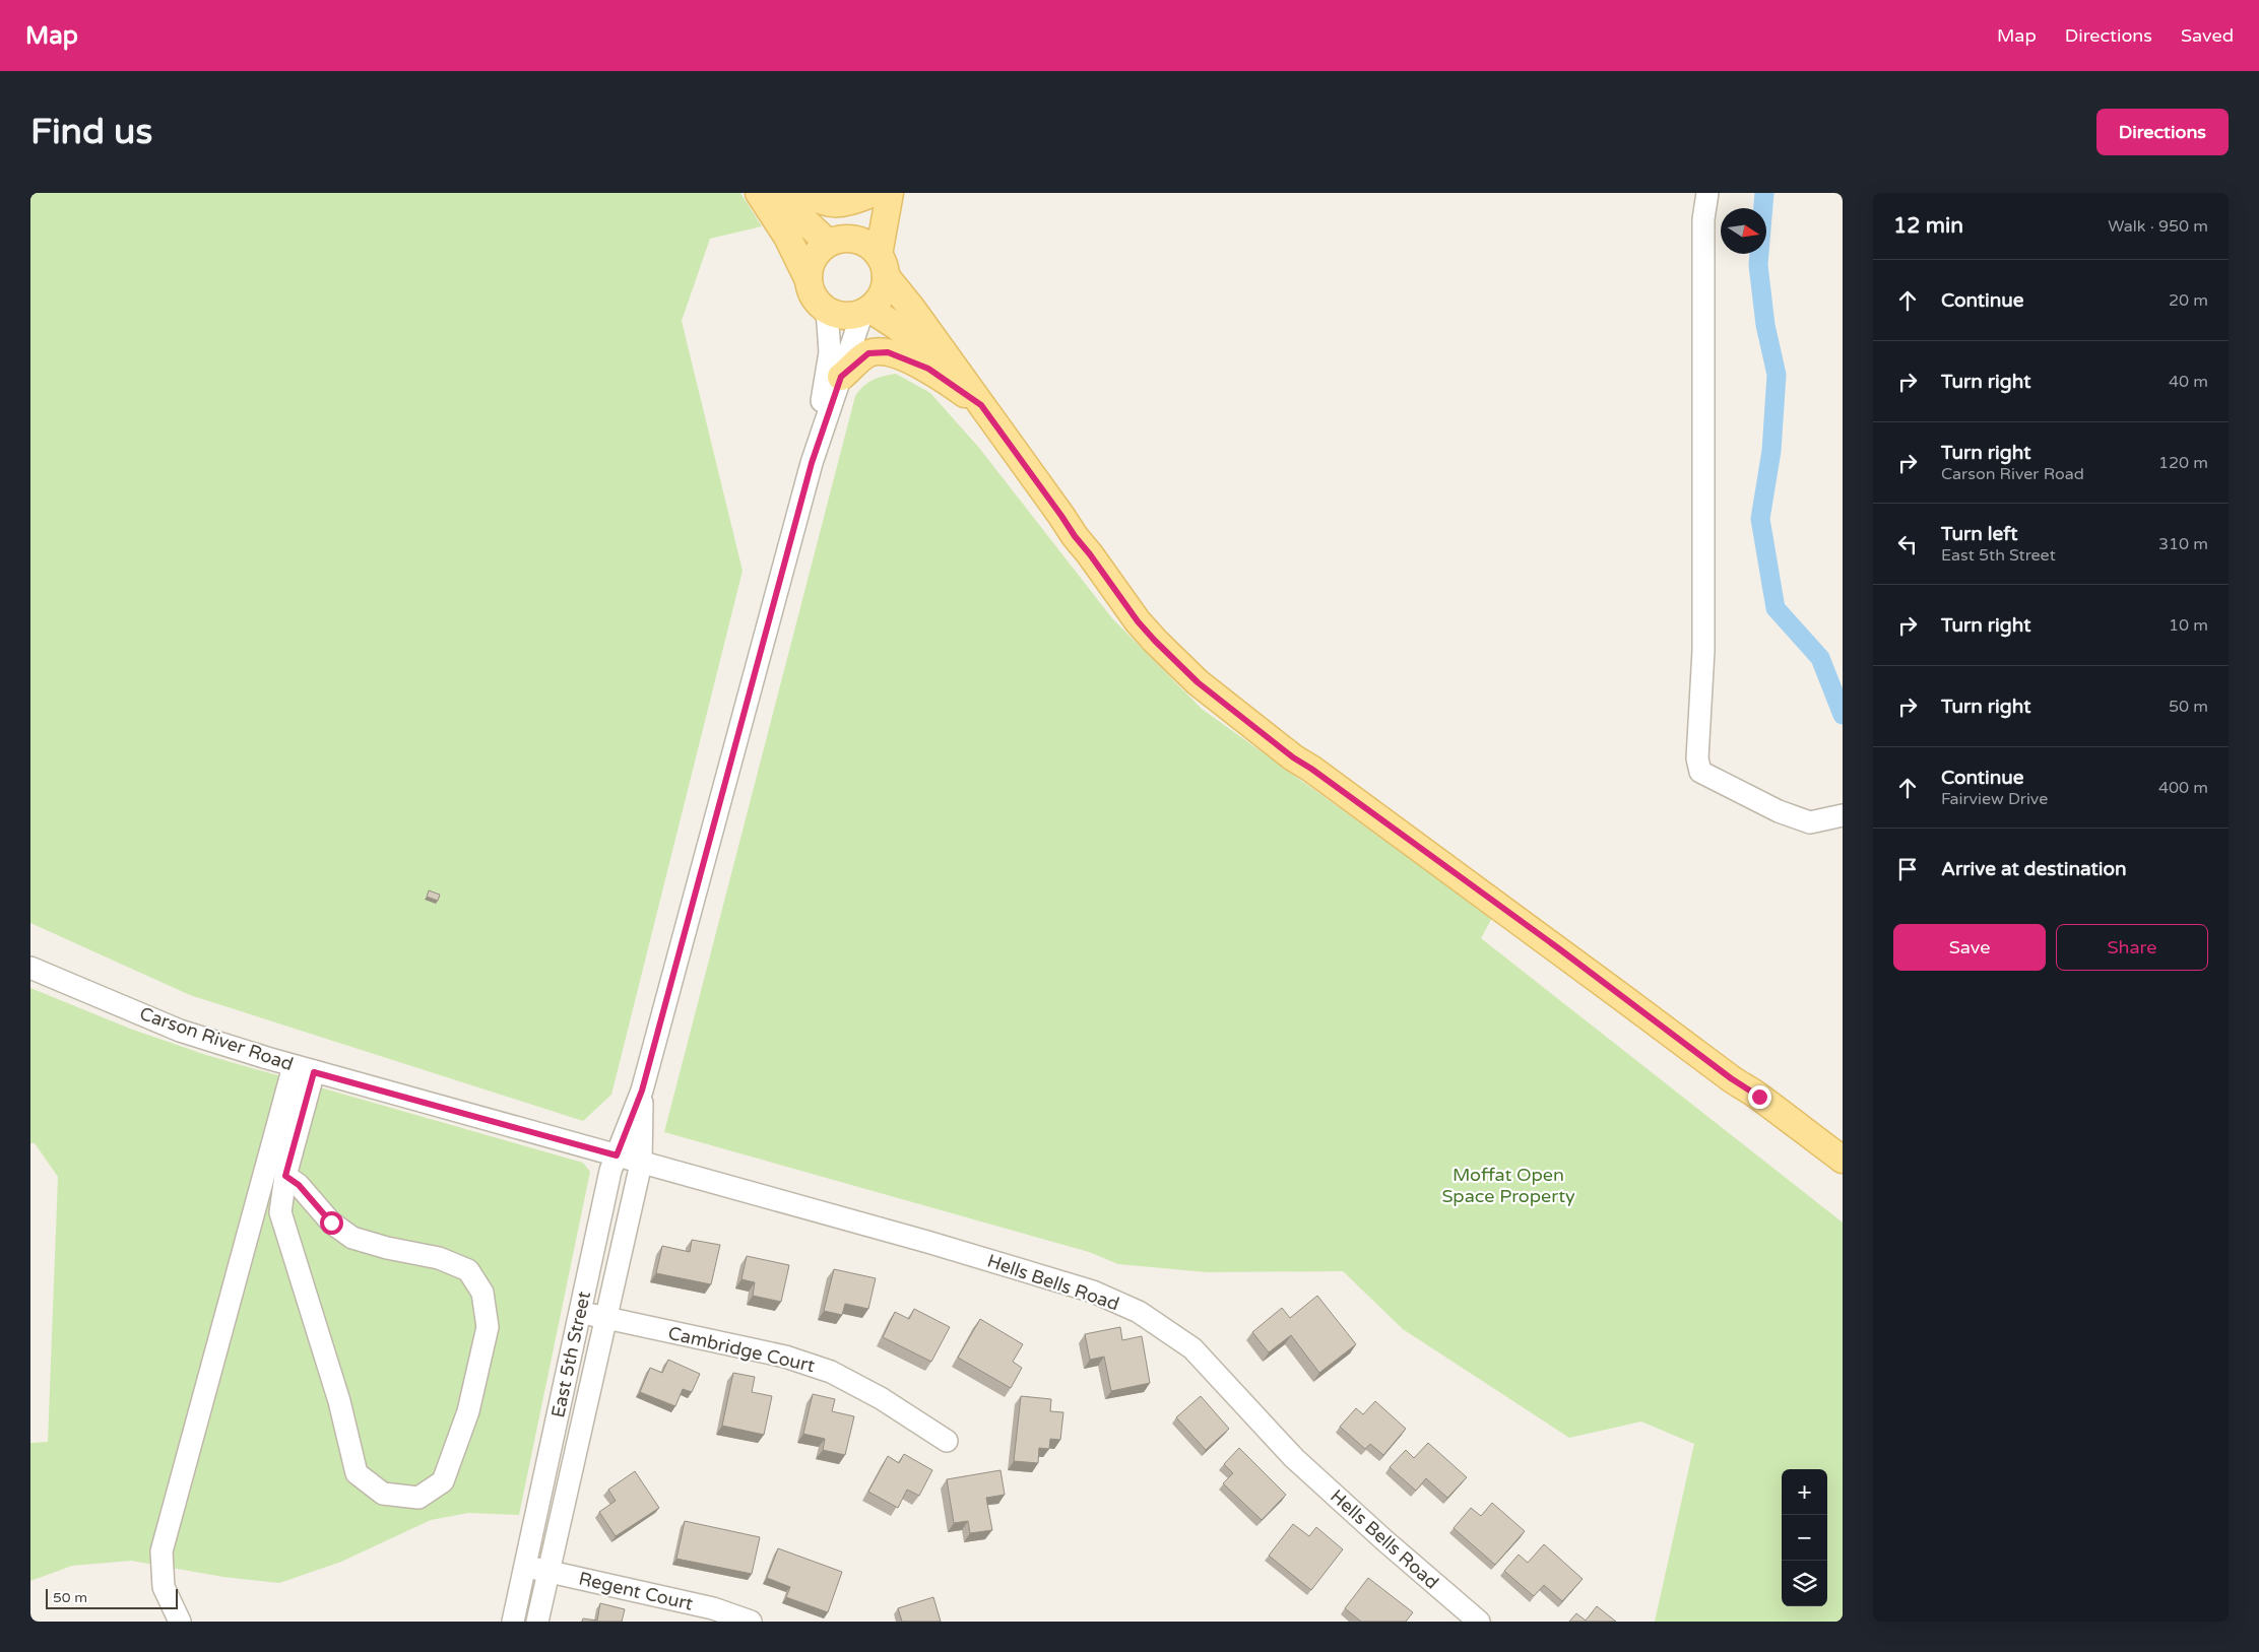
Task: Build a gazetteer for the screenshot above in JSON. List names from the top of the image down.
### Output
{
  "streets": {
    "street": [
      "Carson River Road",
      "Hells Bells Road",
      "Cambridge Court",
      "East 5th Street",
      "Regent Court"
    ]
  },
  "crossings": [
    ["Carson River Road", "Hells Bells Road"],
    ["Carson River Road", "East 5th Street"],
    ["Hells Bells Road", "East 5th Street"],
    ["Cambridge Court", "East 5th Street"],
    ["East 5th Street", "Regent Court"]
  ],
  "parks": ["Moffat Open Space Property"],
  "scale_bar": "50 m",
  "north": "right",
  "page": {
    "header": "Map",
    "nav": ["Map", "Directions", "Saved"],
    "buttons": [
      "Directions",
      ["Save", "Share"]
    ],
    "title": "Find us",
    "heading": ["12 min", "Walk · 950 m"],
    "list": [
      ["Continue", "20 m"],
      ["Turn right", "40 m"],
      ["Turn right", "Carson River Road", "120 m"],
      ["Turn left", "East 5th Street", "310 m"],
      ["Turn right", "10 m"],
      ["Turn right", "50 m"],
      ["Continue", "Fairview Drive", "400 m"],
      "Arrive at destination"
    ],
    "map_buttons": ["+", "−"],
    "scale": "50 m"
  }
}
